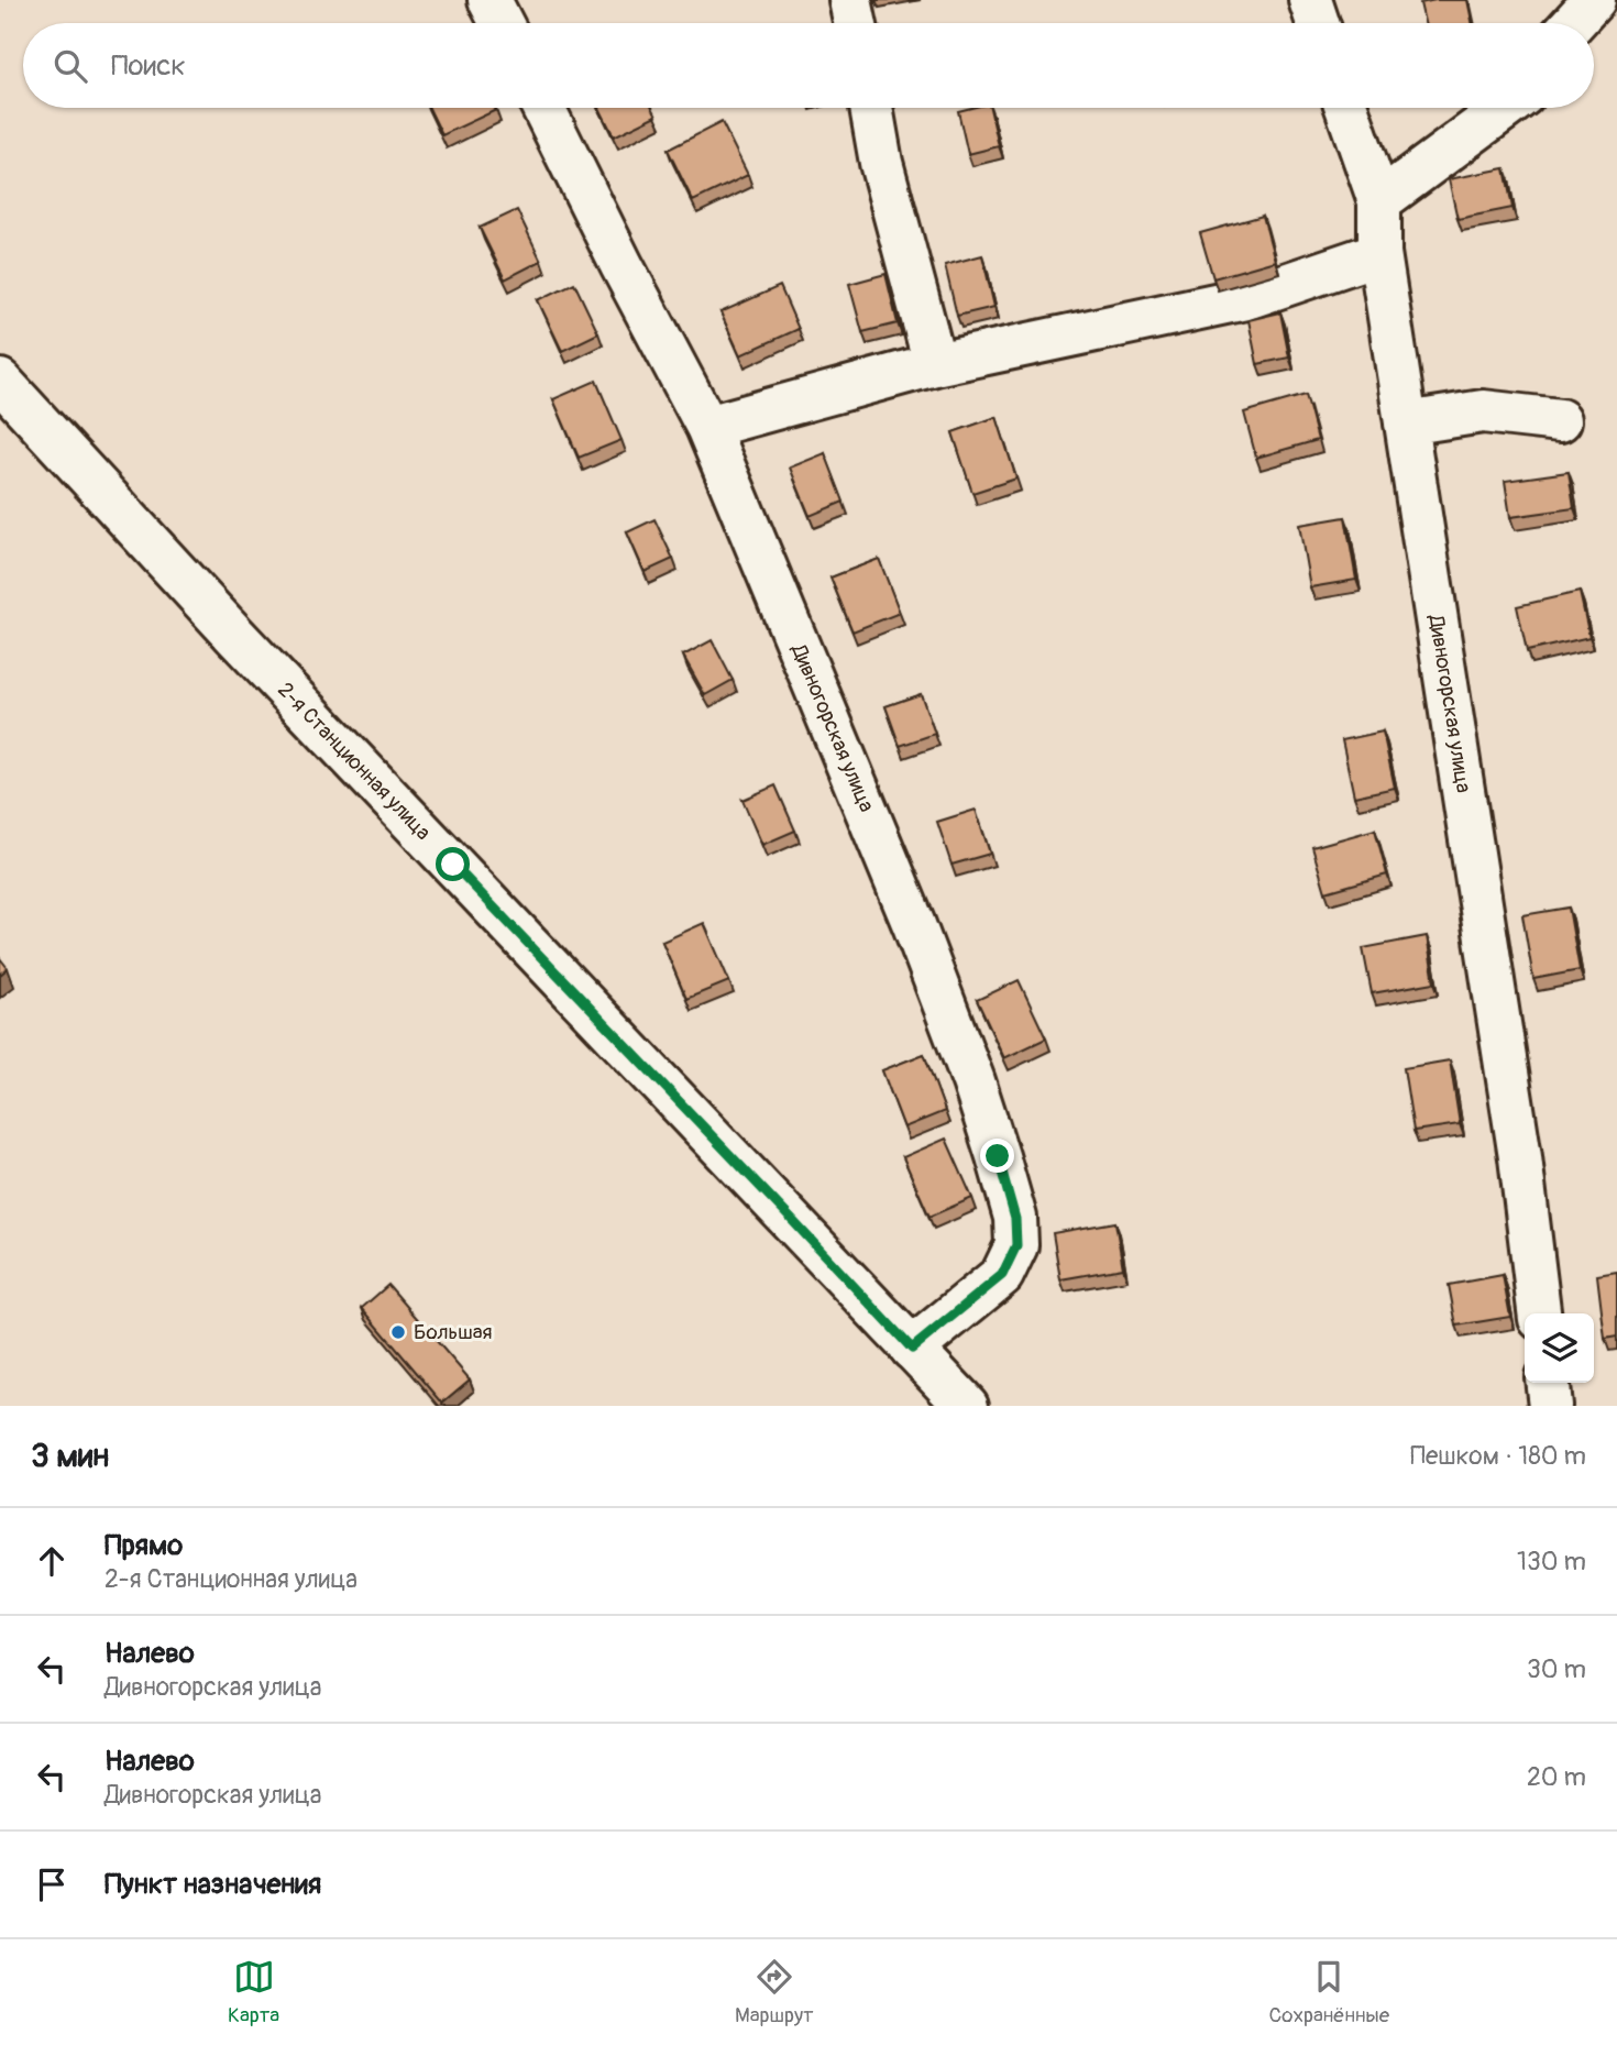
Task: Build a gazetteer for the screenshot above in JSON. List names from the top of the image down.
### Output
{
  "streets": {
    "street": ["Дивногорская улица", "2-я Станционная улица"]
  },
  "crossings": [
    ["Дивногорская улица", "2-я Станционная улица"]
  ],
  "places": ["Большая"],
  "page": {
    "search": "Поиск",
    "heading": ["3 мин", "Пешком · 180 m"],
    "list": [
      ["Прямо", "2-я Станционная улица", "130 m"],
      ["Налево", "Дивногорская улица", "30 m"],
      ["Налево", "Дивногорская улица", "20 m"],
      "Пункт назначения"
    ],
    "nav": ["Карта", "Маршрут", "Сохранённые"]
  }
}
